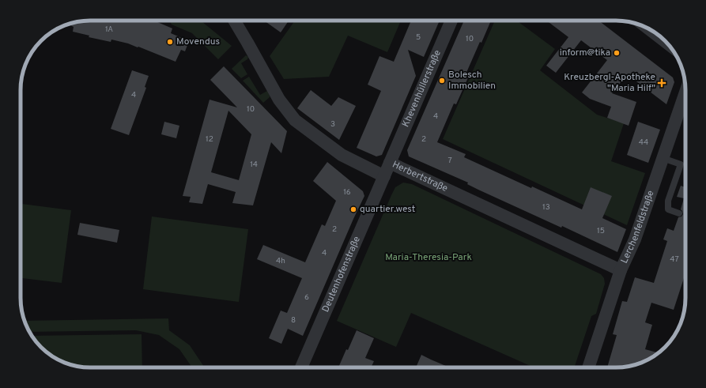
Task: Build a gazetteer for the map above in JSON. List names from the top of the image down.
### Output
{
  "streets": {
    "street": [
      "Khevenhüllerstraße",
      "Herbertstraße",
      "Lerchenfeldstraße",
      "Deutenhofenstraße"
    ]
  },
  "crossings": [
    ["Khevenhüllerstraße", "Herbertstraße"],
    ["Herbertstraße", "Lerchenfeldstraße"],
    ["Herbertstraße", "Deutenhofenstraße"]
  ],
  "parks": ["Maria-Theresia-Park"],
  "places": {
    "other": [
      "Movendus",
      "inform@tika",
      "Bolesch Immobilien",
      "quartier.west"
    ],
    "health": ["Kreuzbergl-Apotheke \"Maria Hilf\""]
  },
  "house_numbers": [
    "1A",
    "5",
    "10",
    "4",
    "10",
    "4",
    "3",
    "12",
    "2",
    "44",
    "7",
    "14",
    "16",
    "13",
    "2",
    "15",
    "4",
    "47",
    "4h",
    "6",
    "8"
  ]
}
